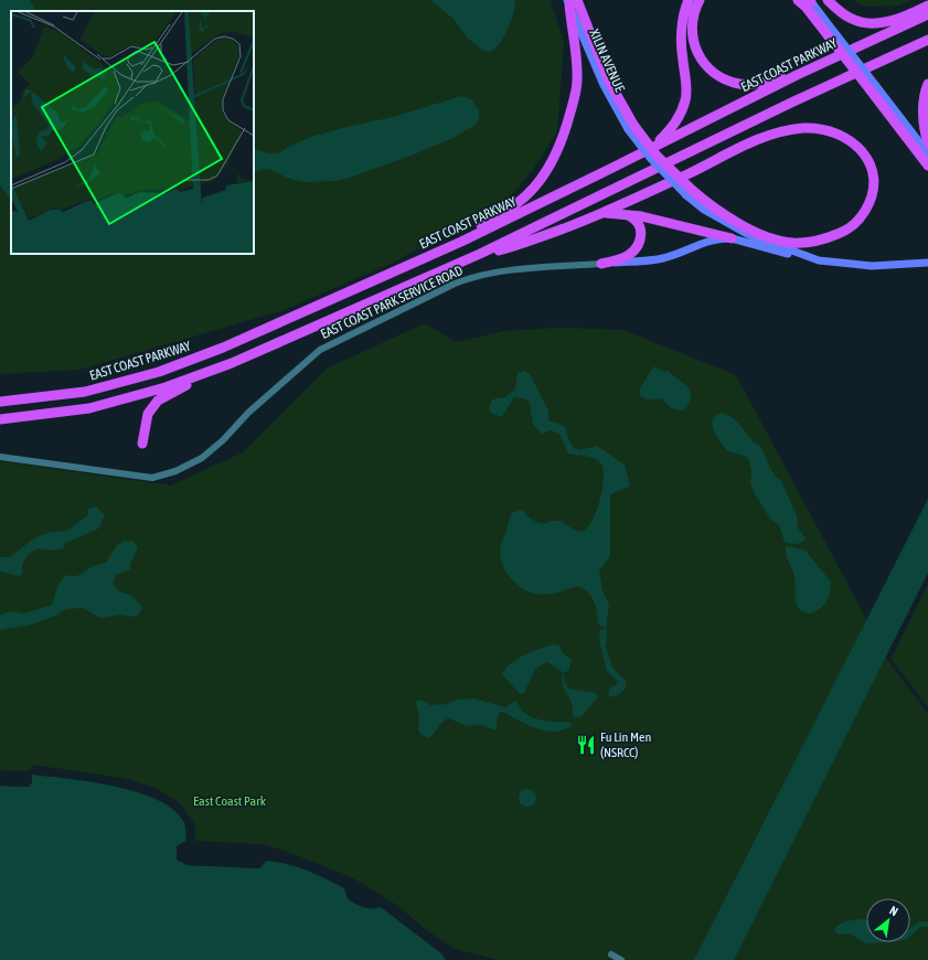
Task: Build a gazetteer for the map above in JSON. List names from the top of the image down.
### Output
{
  "streets": {
    "highway": ["EAST COAST PARKWAY"],
    "street": ["EAST COAST PARK SERVICE ROAD"]
  },
  "parks": ["East Coast Park"],
  "places": {
    "restaurant": ["Fu Lin Men (NSRCC)"]
  },
  "north": "top right"
}
